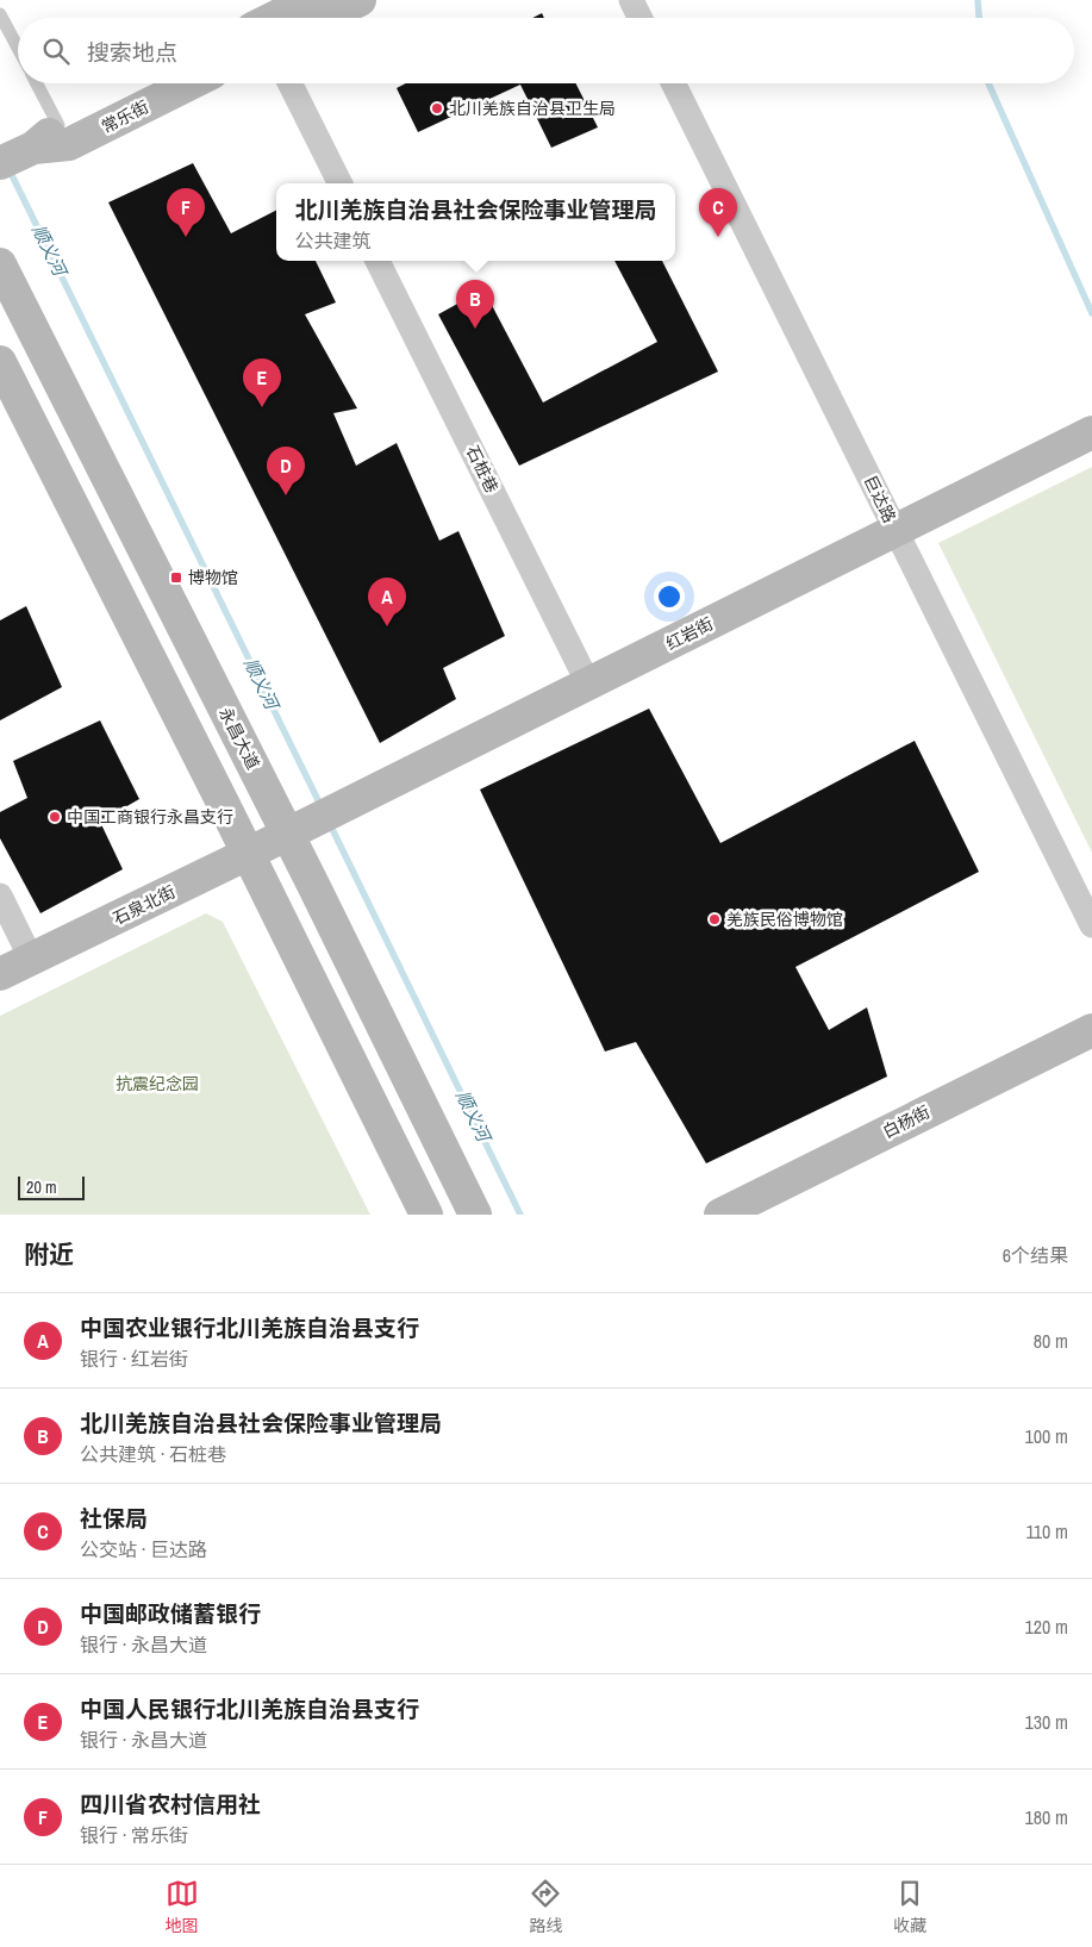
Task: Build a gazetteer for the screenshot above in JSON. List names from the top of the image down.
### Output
{
  "streets": {
    "street": [
      "常乐街",
      "石桩巷",
      "巨达路",
      "红岩街",
      "永昌大道",
      "石泉北街",
      "白杨街"
    ]
  },
  "crossings": [
    ["石桩巷", "红岩街"],
    ["巨达路", "红岩街"],
    ["红岩街", "永昌大道"],
    ["红岩街", "石泉北街"],
    ["永昌大道", "石泉北街"]
  ],
  "water": ["顺义河"],
  "parks": ["抗震纪念园"],
  "places": {
    "other": ["北川羌族自治县卫生局", "中国工商银行永昌支行", "羌族民俗博物馆"],
    "transit": ["博物馆"]
  },
  "scale_bar": "20 m",
  "page": {
    "search": "搜索地点",
    "popup": ["北川羌族自治县社会保险事业管理局", "公共建筑"],
    "pins": [
      "C",
      "F",
      "B",
      "E",
      "D",
      "A"
    ],
    "scale": "20 m",
    "heading": ["附近", "6个结果"],
    "list": [
      {
        "mark": "A",
        "name": "中国农业银行北川羌族自治县支行",
        "note": "银行 · 红岩街",
        "value": "80 m"
      },
      {
        "mark": "B",
        "name": "北川羌族自治县社会保险事业管理局",
        "note": "公共建筑 · 石桩巷",
        "value": "100 m"
      },
      {
        "mark": "C",
        "name": "社保局",
        "note": "公交站 · 巨达路",
        "value": "110 m"
      },
      {
        "mark": "D",
        "name": "中国邮政储蓄银行",
        "note": "银行 · 永昌大道",
        "value": "120 m"
      },
      {
        "mark": "E",
        "name": "中国人民银行北川羌族自治县支行",
        "note": "银行 · 永昌大道",
        "value": "130 m"
      },
      {
        "mark": "F",
        "name": "四川省农村信用社",
        "note": "银行 · 常乐街",
        "value": "180 m"
      }
    ],
    "nav": ["地图", "路线", "收藏"]
  }
}
